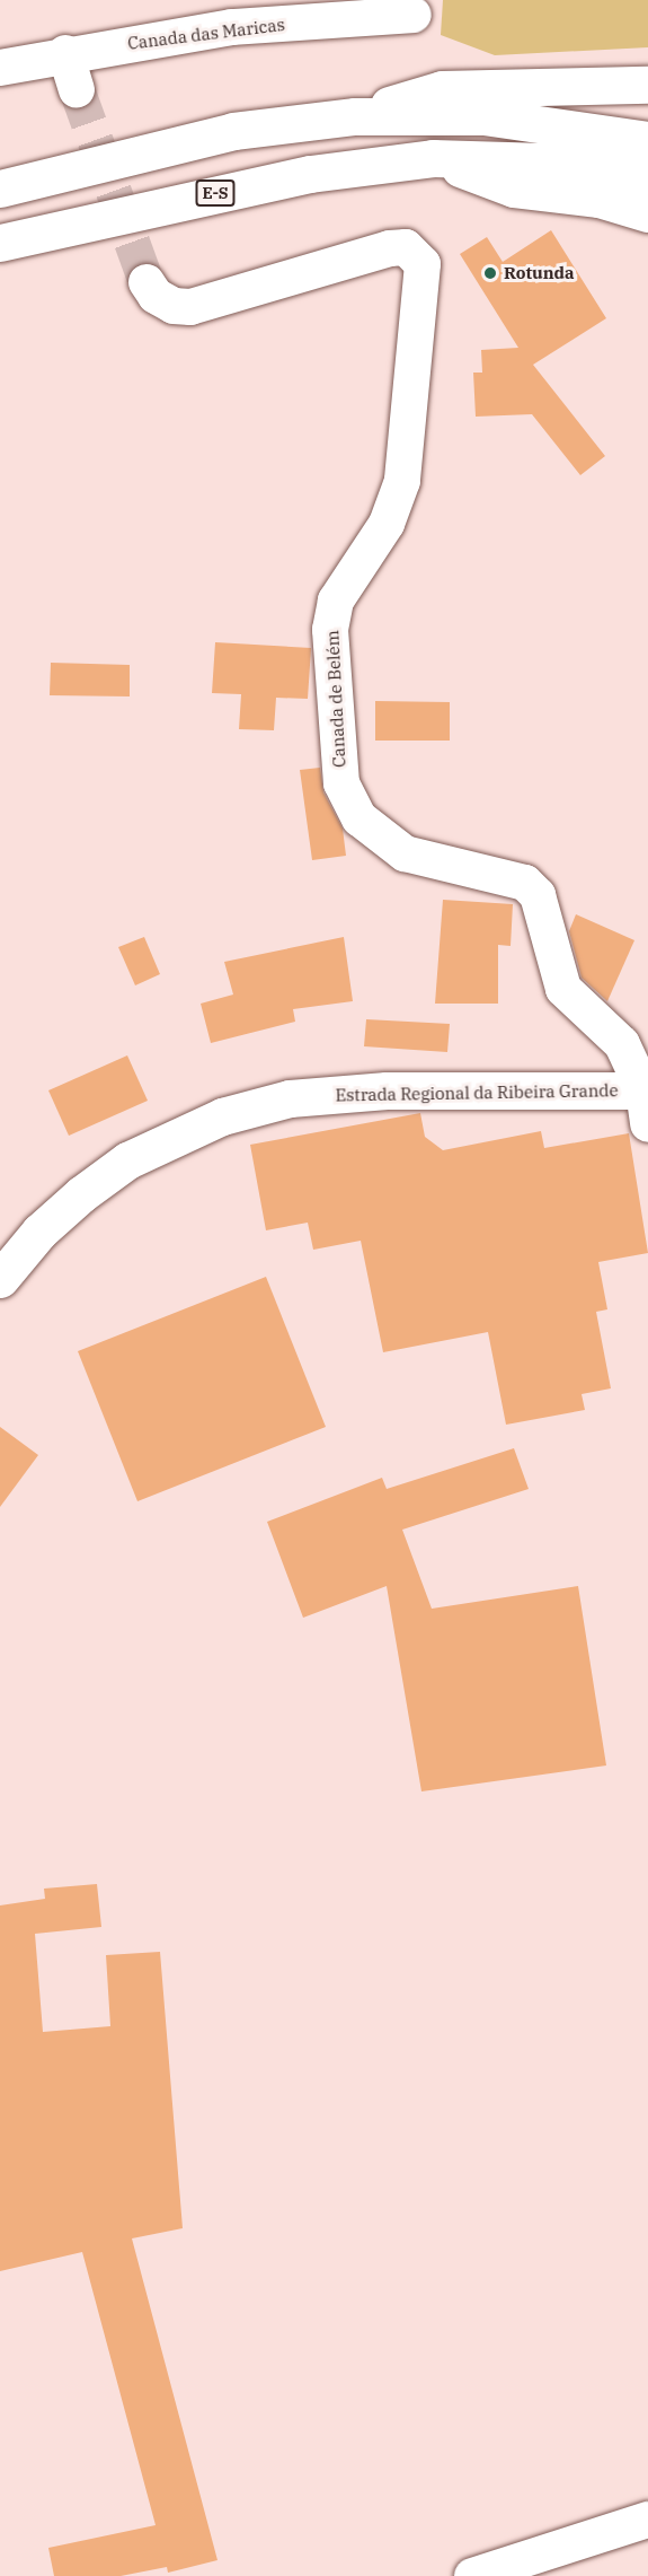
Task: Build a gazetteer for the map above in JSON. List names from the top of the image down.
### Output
{
  "streets": {
    "main road": ["E-S", "Estrada Regional da Ribeira Grande"],
    "street": ["Canada das Maricas", "Canada de Belém"]
  },
  "crossings": [
    ["Canada de Belém", "Estrada Regional da Ribeira Grande"]
  ],
  "places": ["Rotunda"]
}
